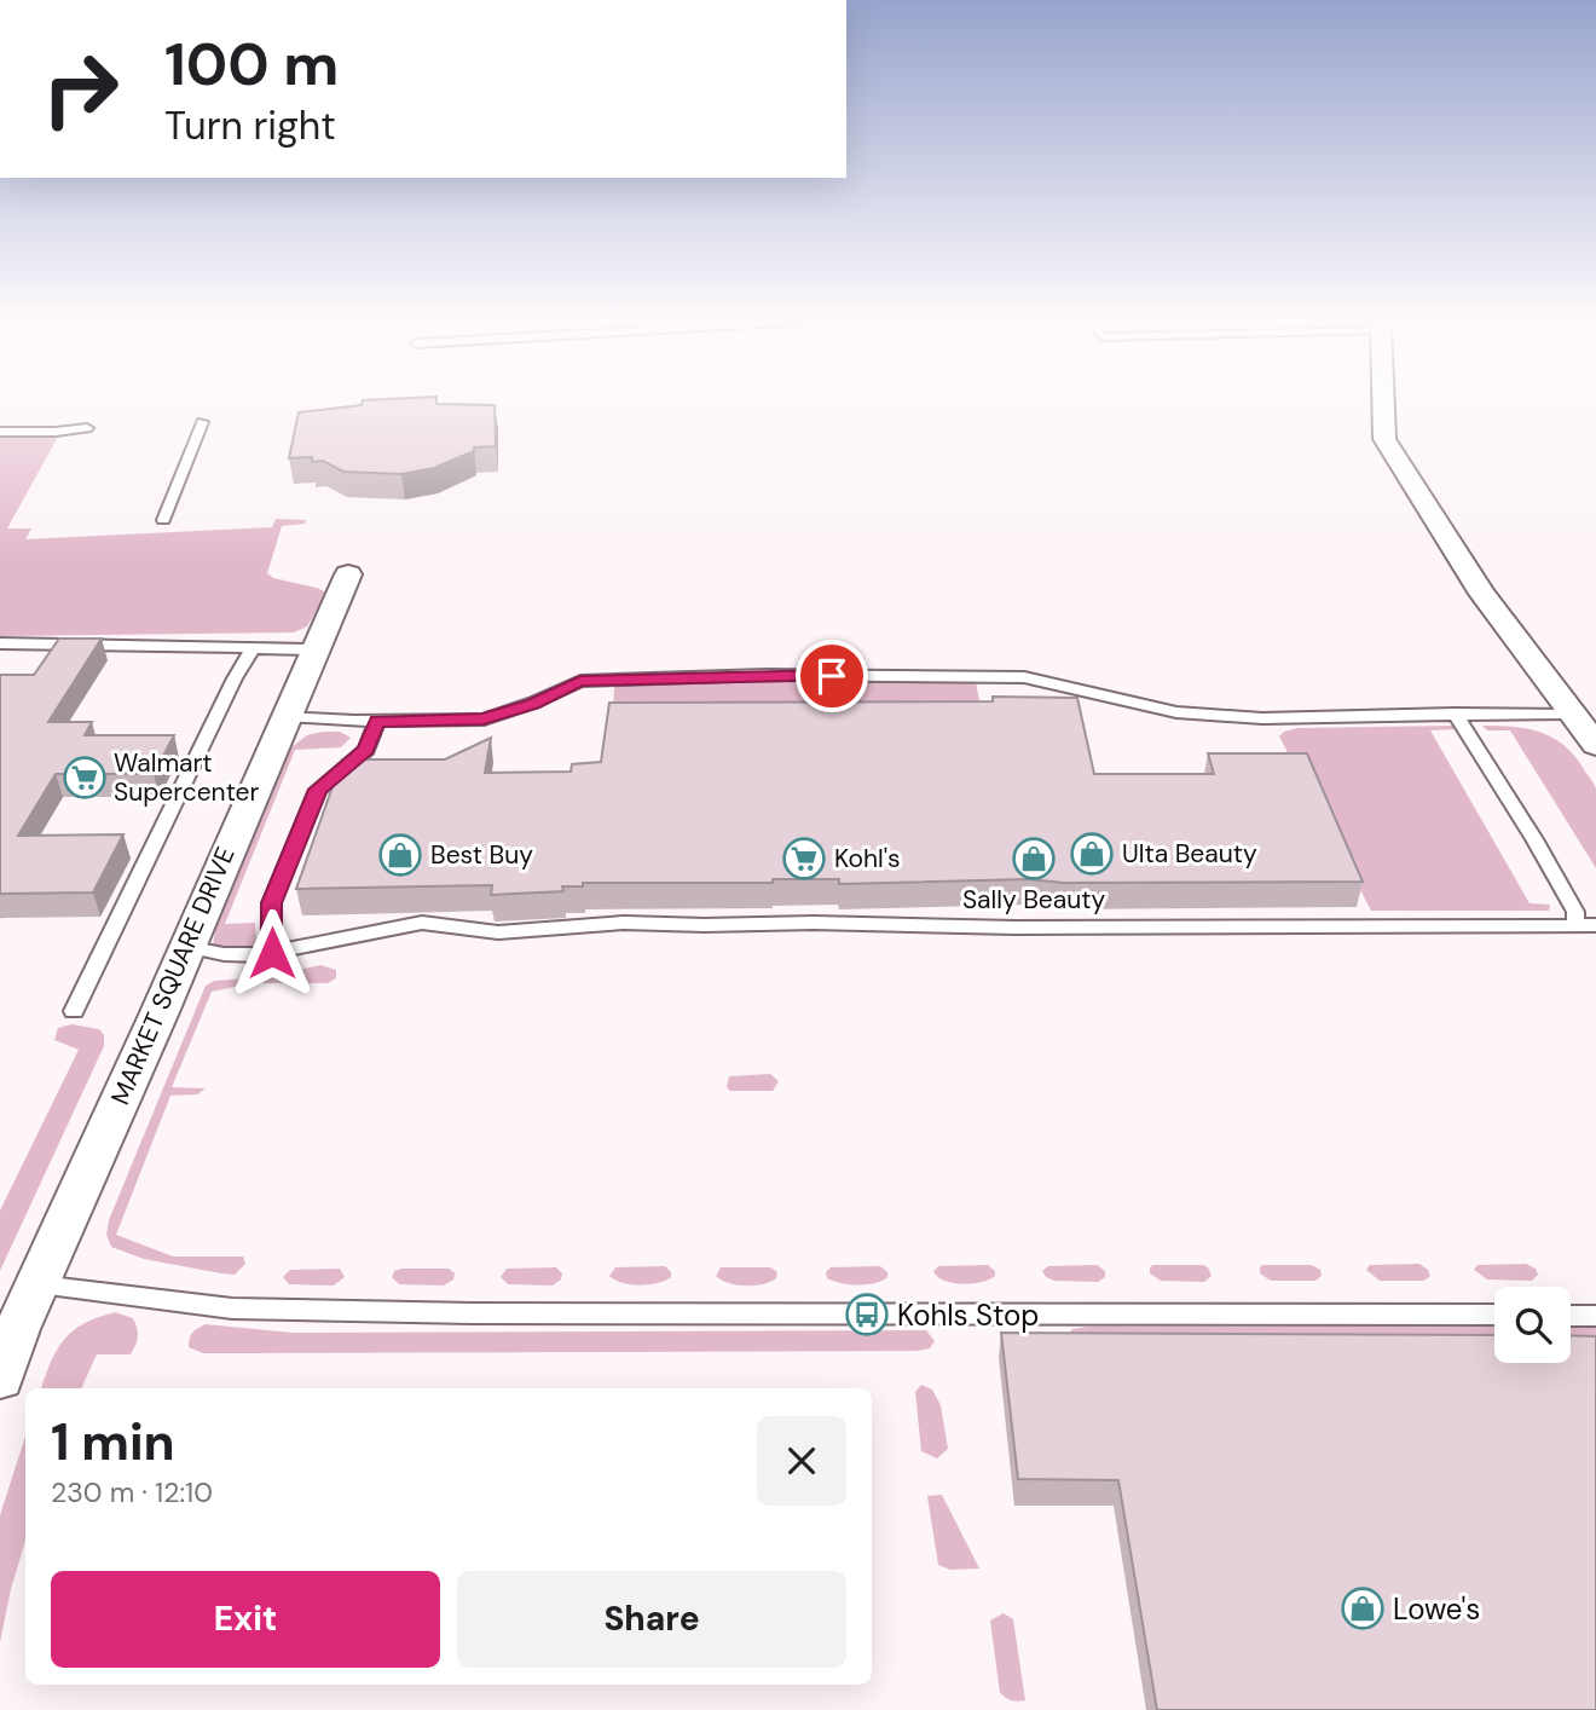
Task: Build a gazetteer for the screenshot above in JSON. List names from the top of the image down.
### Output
{
  "streets": {
    "street": ["MARKET SQUARE DRIVE"]
  },
  "places": {
    "supermarket": ["Walmart Supercenter", "Kohl's"],
    "shop": [
      "Ulta Beauty",
      "Best Buy",
      "Sally Beauty",
      "Lowe's"
    ],
    "bus stop": ["Kohls Stop"]
  },
  "page": {
    "turn": ["100 m", "Turn right"],
    "heading": ["1 min", "230 m · 12:10"],
    "buttons": ["Exit", "Share"]
  }
}
